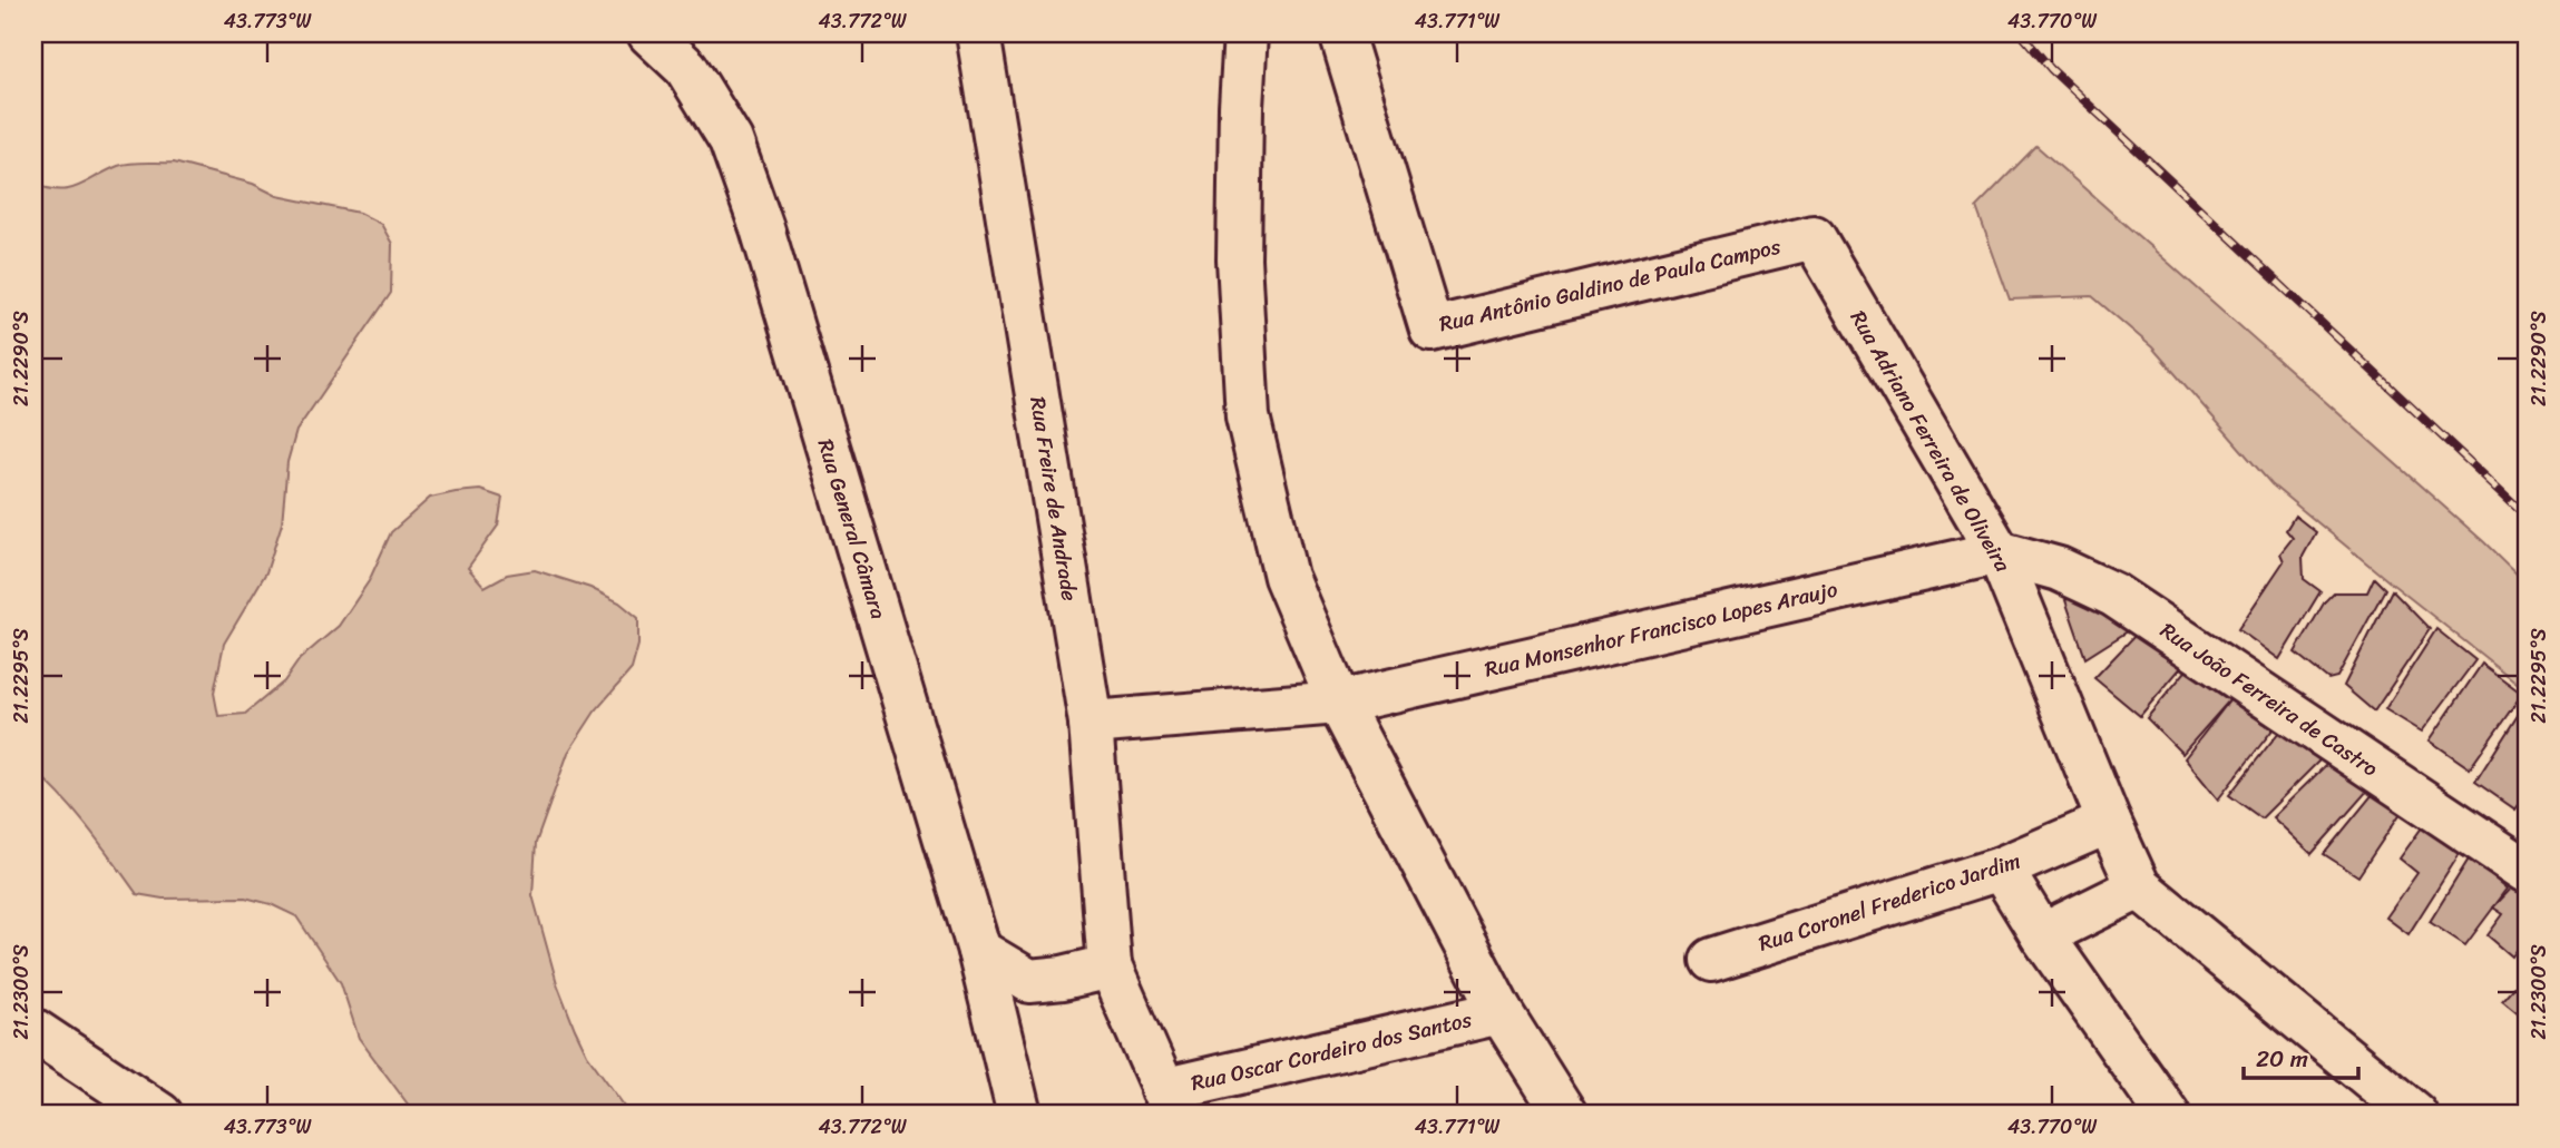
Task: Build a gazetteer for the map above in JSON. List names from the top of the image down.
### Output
{
  "streets": {
    "street": [
      "Rua Antônio Galdino de Paula Campos",
      "Rua Adriano Ferreira de Oliveira",
      "Rua Freire de Andrade",
      "Rua General Câmara",
      "Rua Monsenhor Francisco Lopes Araujo",
      "Rua João Ferreira de Castro",
      "Rua Coronel Frederico Jardim",
      "Rua Oscar Cordeiro dos Santos"
    ]
  },
  "crossings": [
    ["Rua Antônio Galdino de Paula Campos", "Rua Adriano Ferreira de Oliveira"],
    ["Rua Adriano Ferreira de Oliveira", "Rua Monsenhor Francisco Lopes Araujo"],
    ["Rua Adriano Ferreira de Oliveira", "Rua João Ferreira de Castro"],
    ["Rua Adriano Ferreira de Oliveira", "Rua Coronel Frederico Jardim"],
    ["Rua Freire de Andrade", "Rua Monsenhor Francisco Lopes Araujo"],
    ["Rua Freire de Andrade", "Rua Oscar Cordeiro dos Santos"],
    ["Rua Monsenhor Francisco Lopes Araujo", "Rua João Ferreira de Castro"]
  ],
  "scale_bar": "20 m",
  "coordinates": [
    "43.773°W",
    "43.772°W",
    "43.771°W",
    "43.770°W",
    "21.2290°S",
    "21.2295°S",
    "21.2300°S"
  ]
}
